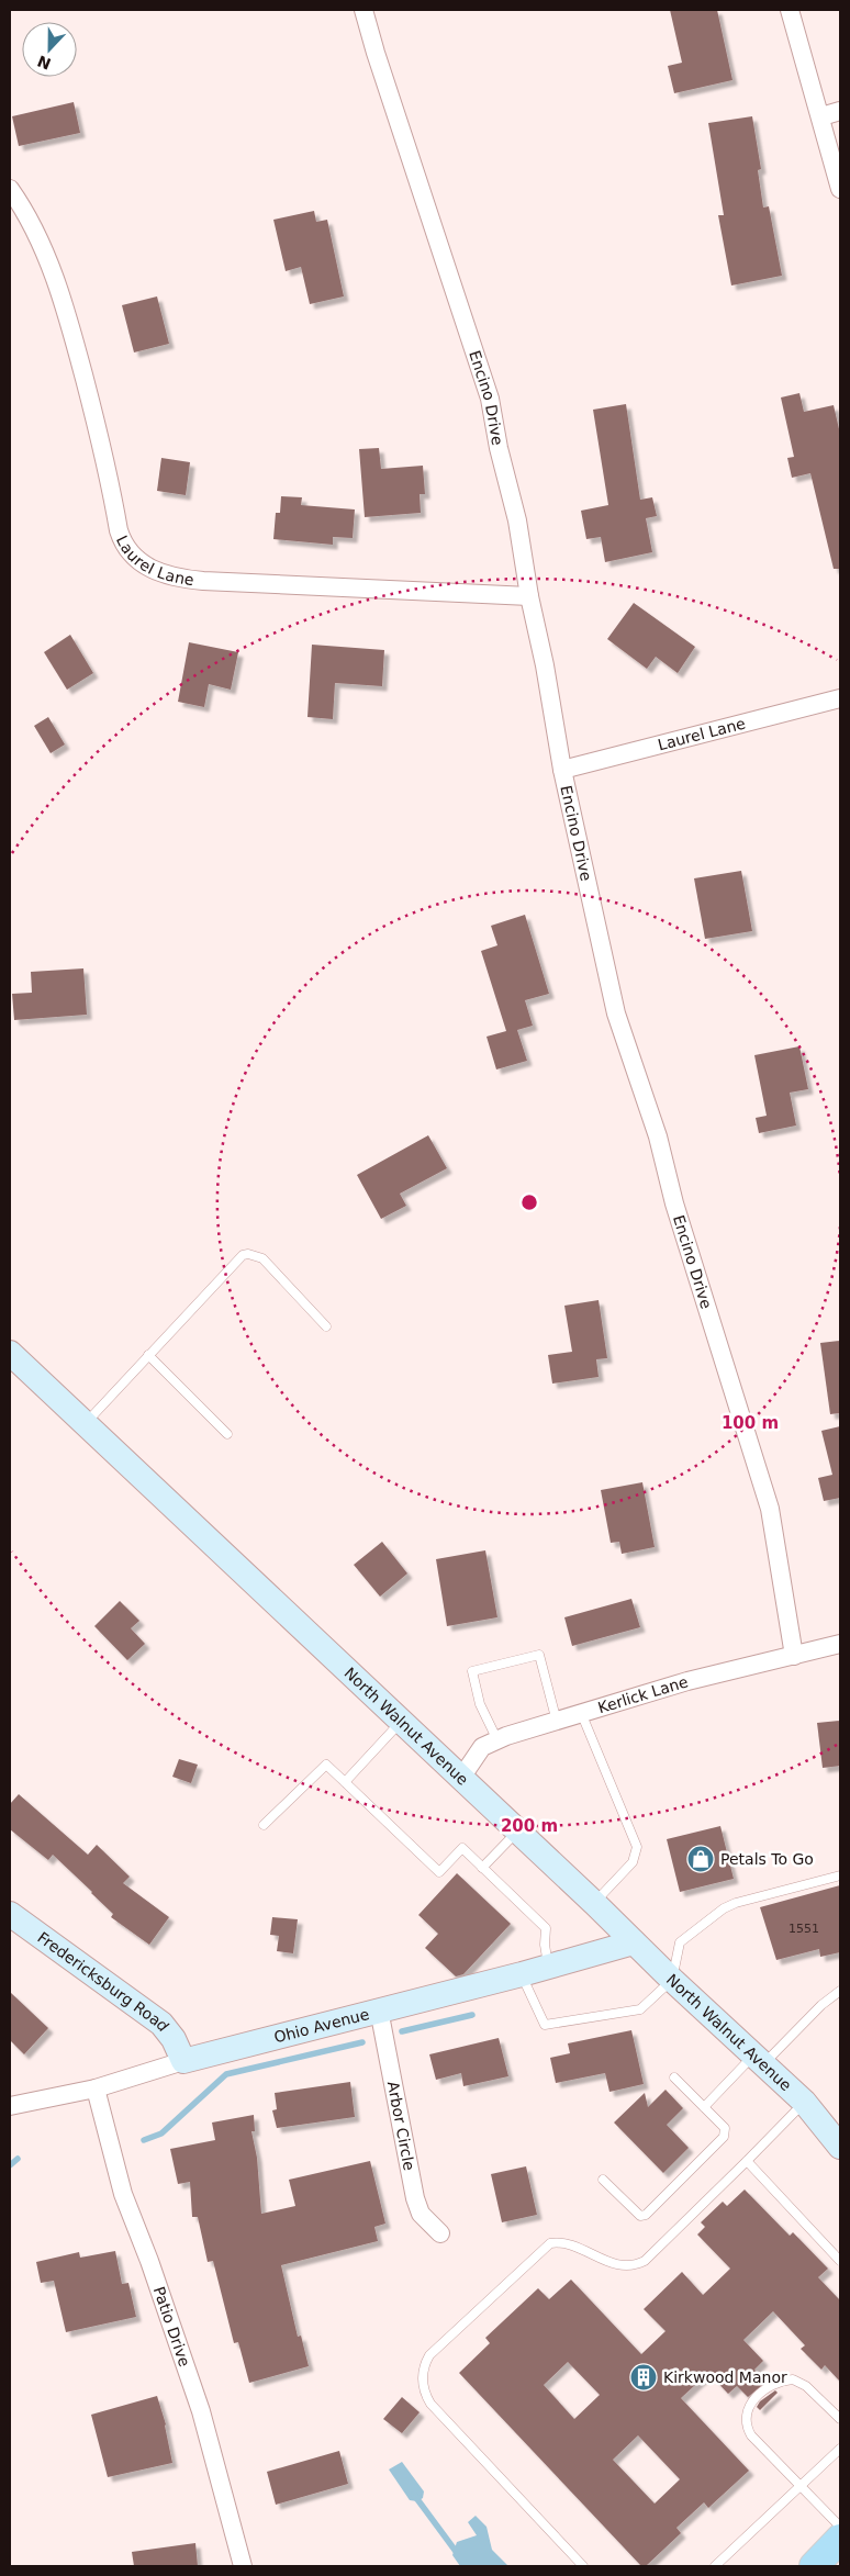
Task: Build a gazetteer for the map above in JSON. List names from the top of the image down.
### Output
{
  "streets": {
    "main road": ["North Walnut Avenue", "Fredericksburg Road", "Ohio Avenue"],
    "street": [
      "Encino Drive",
      "Laurel Lane",
      "Kerlick Lane",
      "Arbor Circle",
      "Patio Drive"
    ]
  },
  "crossings": [
    ["Encino Drive", "Laurel Lane"],
    ["Encino Drive", "Kerlick Lane"],
    ["Kerlick Lane", "North Walnut Avenue"],
    ["North Walnut Avenue", "Ohio Avenue"],
    ["Fredericksburg Road", "Ohio Avenue"],
    ["Ohio Avenue", "Arbor Circle"],
    ["Ohio Avenue", "Patio Drive"]
  ],
  "places": {
    "shop": ["Petals To Go"],
    "building": ["Kirkwood Manor"]
  },
  "house_numbers": ["1551"],
  "north": "bottom",
  "rings": ["100 m", "200 m"]
}
